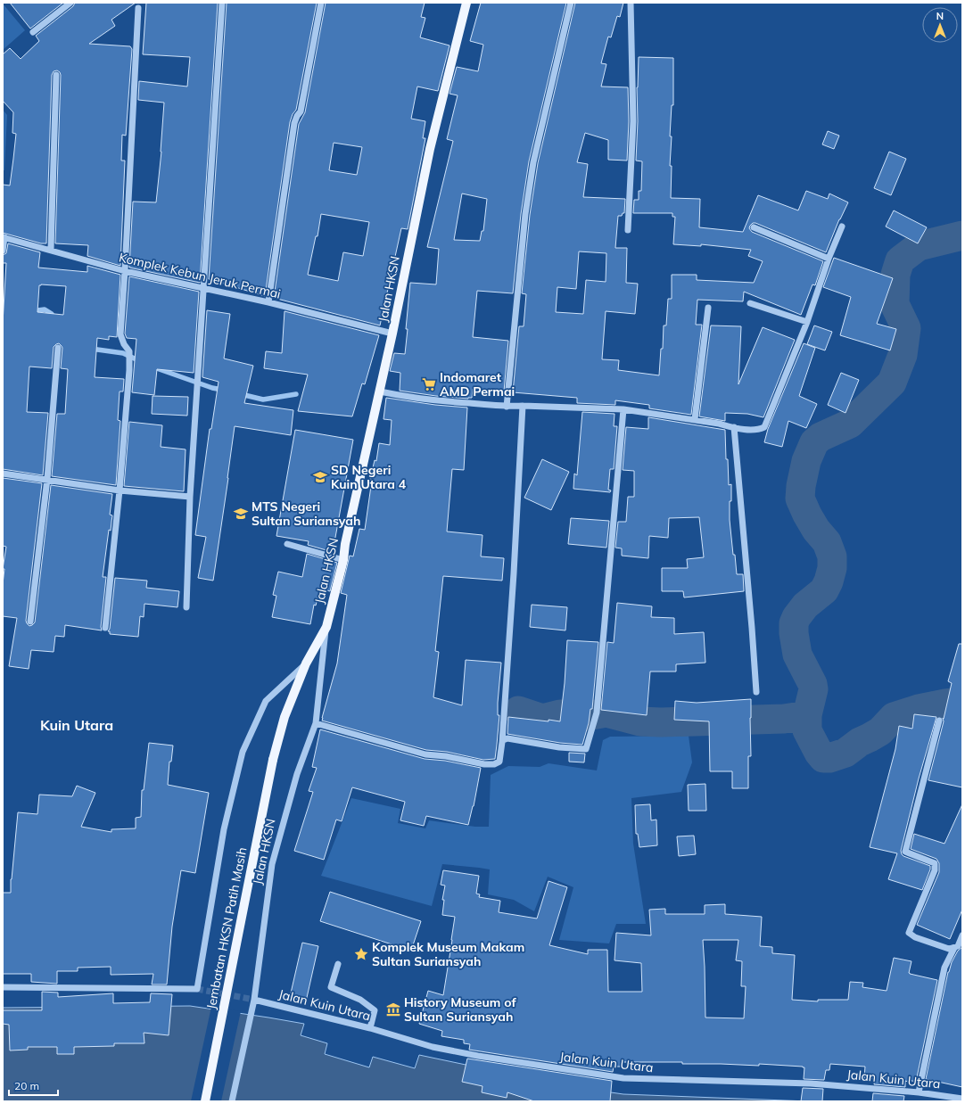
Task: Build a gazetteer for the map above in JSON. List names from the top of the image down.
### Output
{
  "streets": {
    "main road": ["Jalan HKSN", "Jembatan HKSN Patih Masih"],
    "street": ["Komplek Kebun Jeruk Permai", "Jalan Kuin Utara"]
  },
  "crossings": [
    ["Komplek Kebun Jeruk Permai", "Jalan HKSN"],
    ["Jalan HKSN", "Jembatan HKSN Patih Masih"],
    ["Jalan HKSN", "Jalan Kuin Utara"]
  ],
  "districts": ["Kuin Utara"],
  "places": {
    "supermarket": ["Indomaret AMD Permai"],
    "school or university": ["SD Negeri Kuin Utara 4", "MTS Negeri Sultan Suriansyah"],
    "place": ["Komplek Museum Makam Sultan Suriansyah"],
    "museum": ["History Museum of Sultan Suriansyah"]
  },
  "scale_bar": "20 m",
  "north": "top"
}
